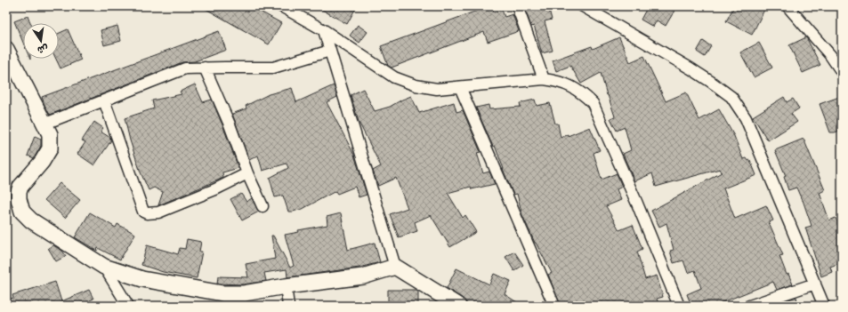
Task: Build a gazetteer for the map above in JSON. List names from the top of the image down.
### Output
{
  "north": "bottom"
}
